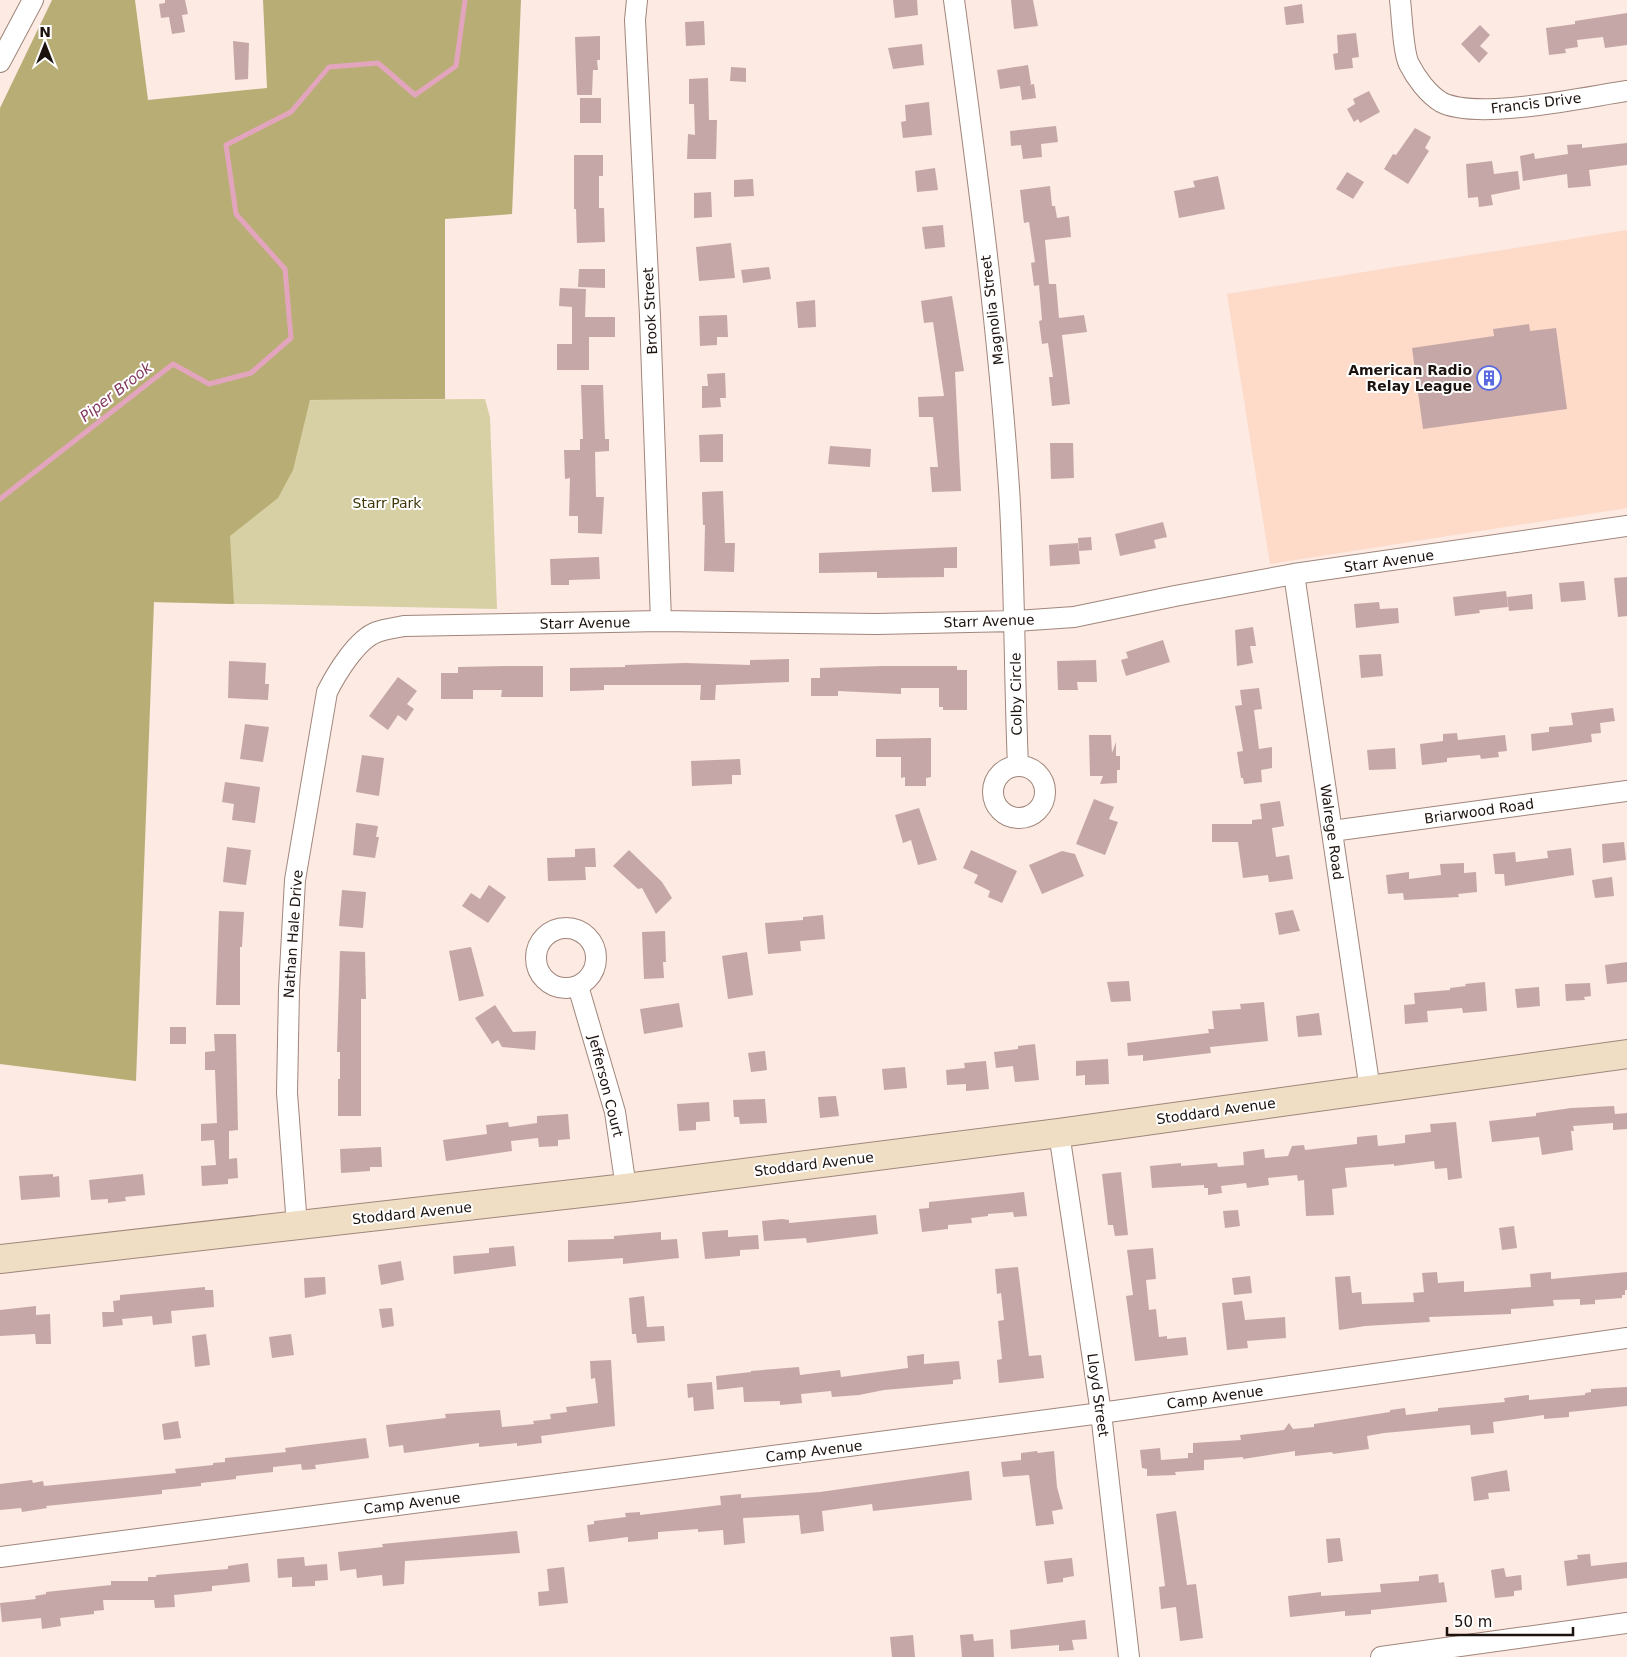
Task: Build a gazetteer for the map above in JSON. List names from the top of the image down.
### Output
{
  "streets": {
    "street": [
      "Francis Drive",
      "Magnolia Street",
      "Brook Street",
      "Starr Avenue",
      "Colby Circle",
      "Briarwood Road",
      "Walrege Road",
      "Nathan Hale Drive",
      "Jefferson Court",
      "Stoddard Avenue",
      "Lloyd Street",
      "Camp Avenue"
    ]
  },
  "crossings": [
    ["Magnolia Street", "Starr Avenue"],
    ["Magnolia Street", "Colby Circle"],
    ["Brook Street", "Starr Avenue"],
    ["Starr Avenue", "Colby Circle"],
    ["Starr Avenue", "Walrege Road"],
    ["Starr Avenue", "Nathan Hale Drive"],
    ["Briarwood Road", "Walrege Road"],
    ["Walrege Road", "Stoddard Avenue"],
    ["Nathan Hale Drive", "Stoddard Avenue"],
    ["Jefferson Court", "Stoddard Avenue"],
    ["Stoddard Avenue", "Lloyd Street"],
    ["Lloyd Street", "Camp Avenue"]
  ],
  "water": ["Piper Brook"],
  "parks": ["Starr Park"],
  "places": {
    "building": ["American Radio Relay League"]
  },
  "scale_bar": "50 m",
  "north": "top"
}
